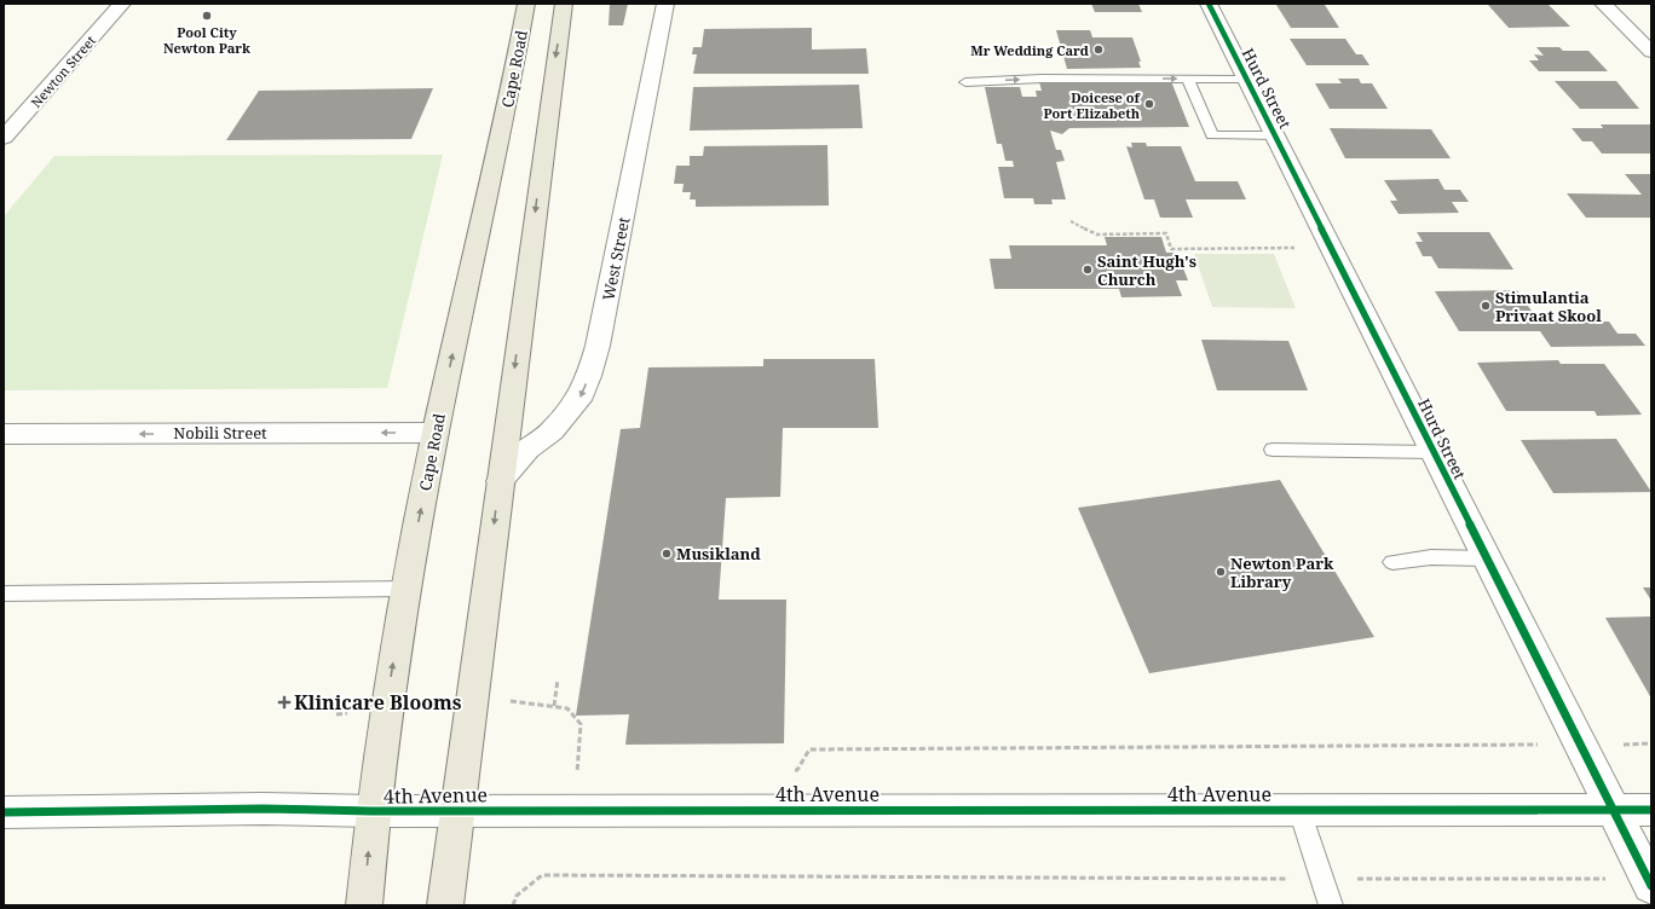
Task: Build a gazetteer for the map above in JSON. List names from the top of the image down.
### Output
{
  "streets": {
    "main road": ["Cape Road"],
    "street": [
      "Newton Street",
      "Hurd Street",
      "West Street",
      "Nobili Street",
      "4th Avenue"
    ]
  },
  "crossings": [
    ["Cape Road", "Nobili Street"],
    ["Cape Road", "4th Avenue"],
    ["Hurd Street", "4th Avenue"]
  ],
  "one_way": ["West Street", "Nobili Street"],
  "places": {
    "other": [
      "Pool City Newton Park",
      "Mr Wedding Card",
      "Doicese of Port Elizabeth",
      "Saint Hugh's Church",
      "Stimulantia Privaat Skool",
      "Musikland",
      "Newton Park Library"
    ],
    "health": ["Klinicare Blooms"]
  }
}
